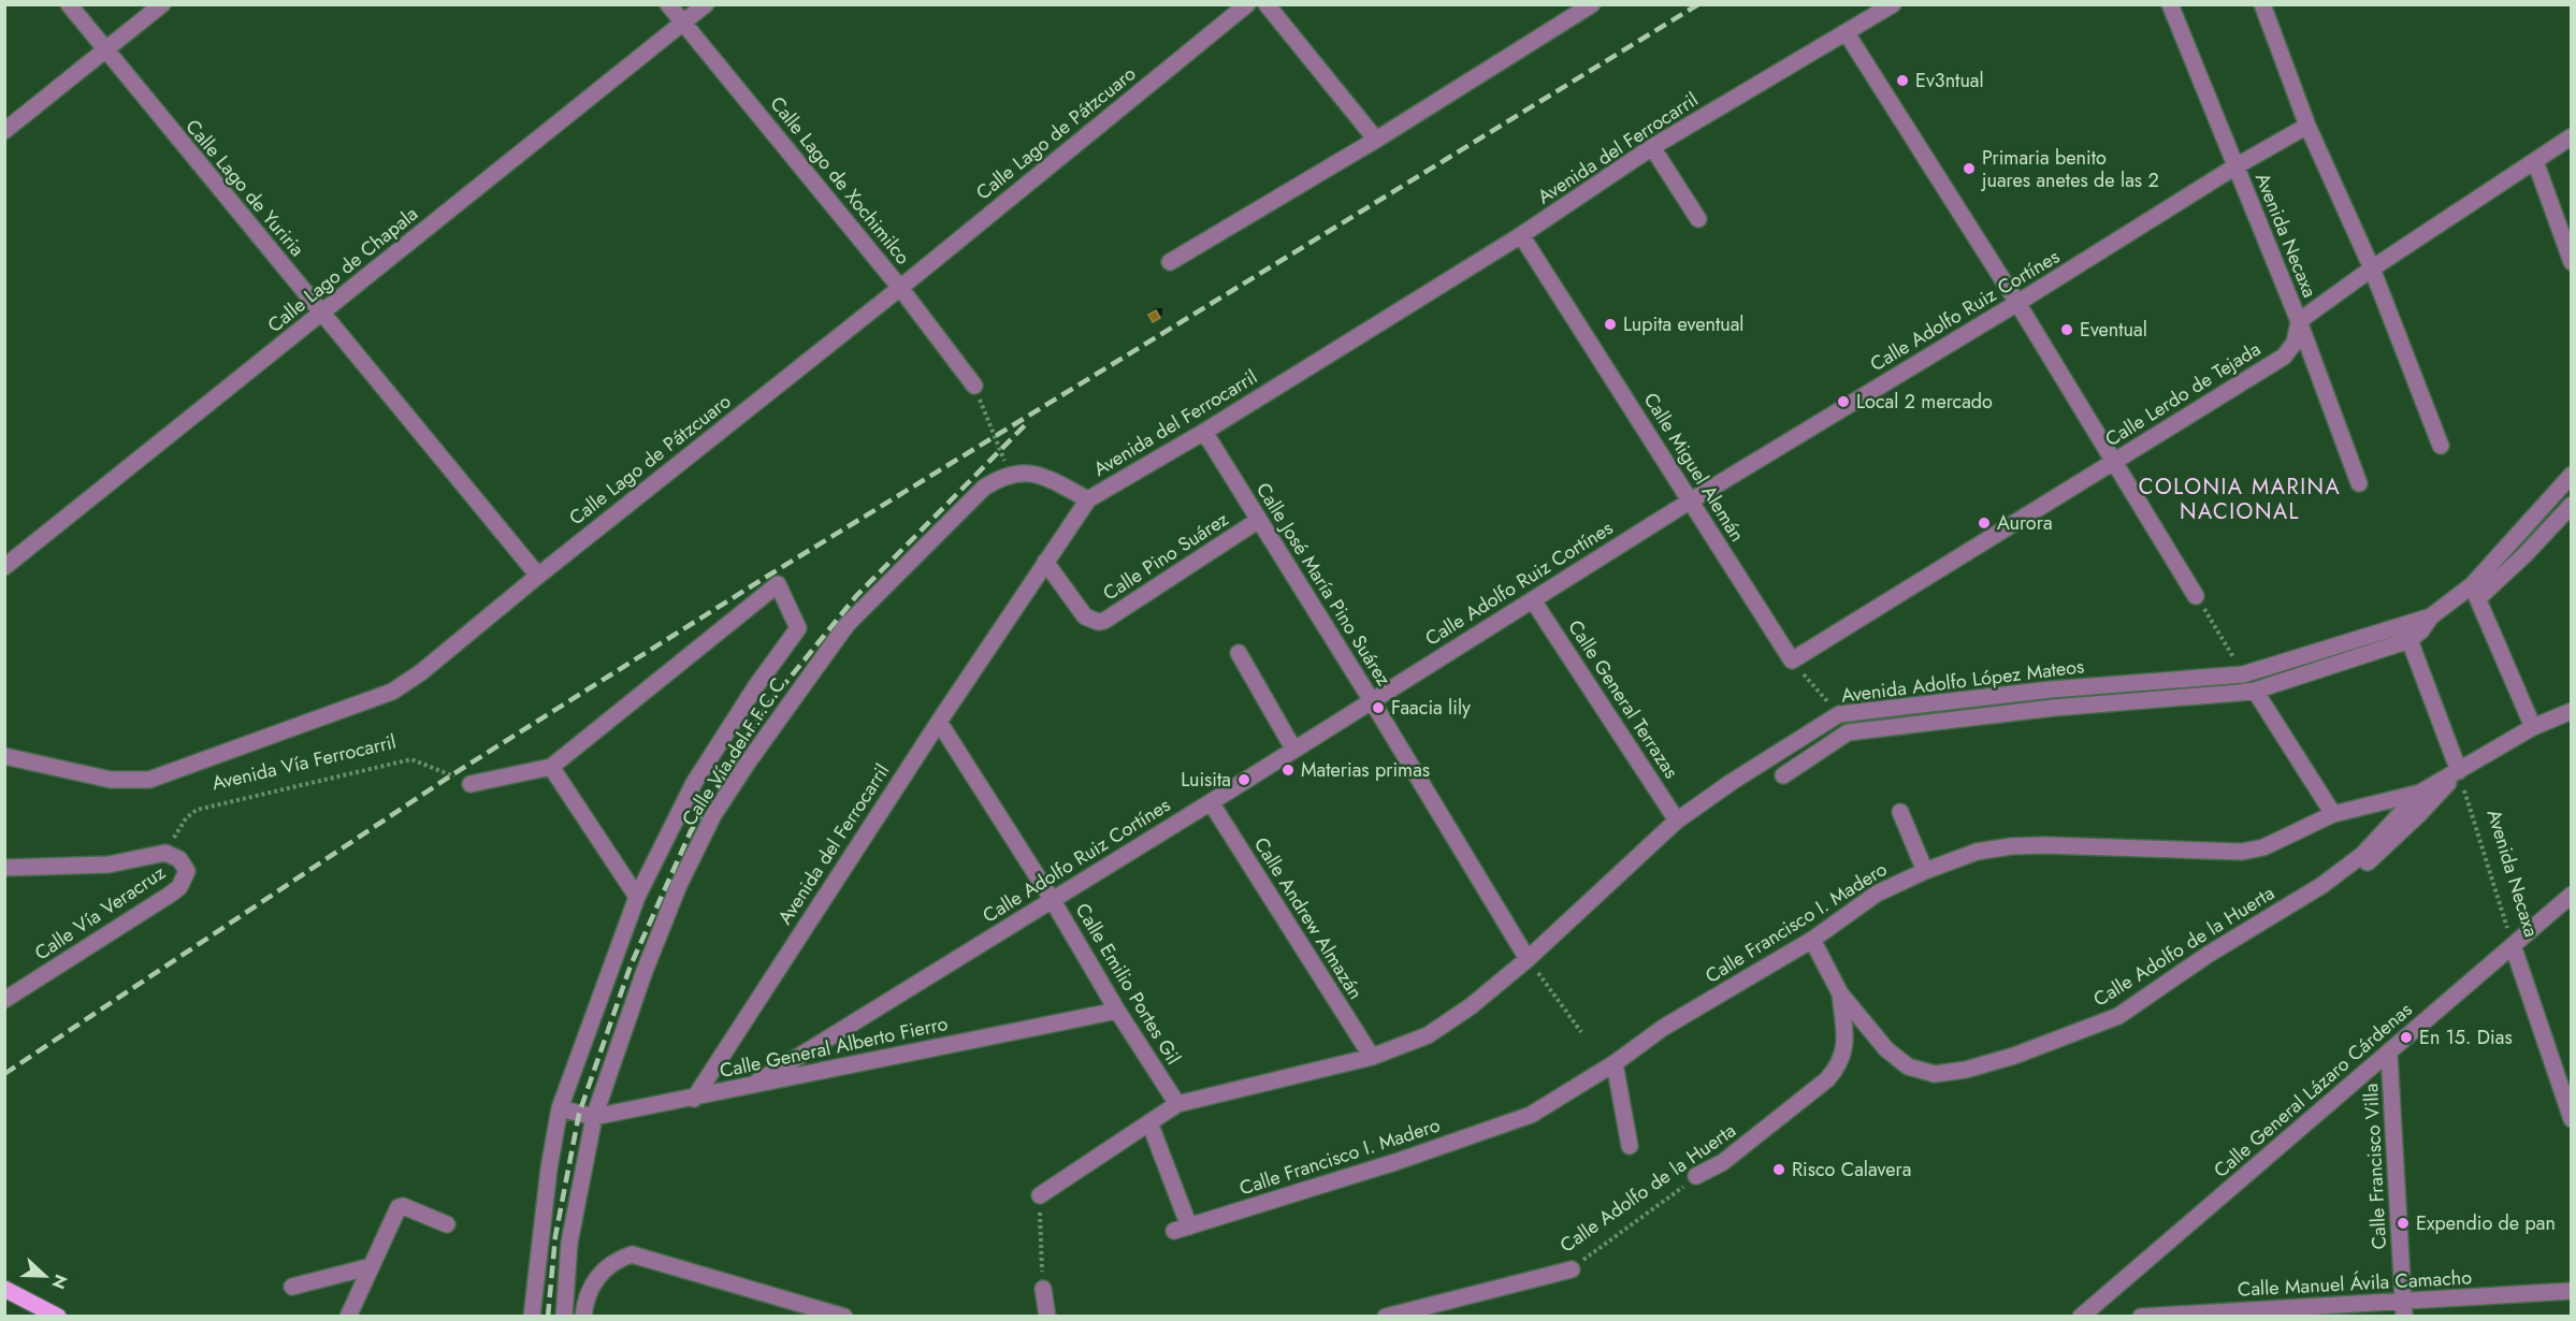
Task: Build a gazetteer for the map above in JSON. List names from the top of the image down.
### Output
{
  "streets": {
    "street": [
      "Calle Lago de Pátzcuaro",
      "Avenida del Ferrocarril",
      "Calle Lago de Xochimilco",
      "Calle Lago de Yuriria",
      "Avenida Necaxa",
      "Calle Lago de Chapala",
      "Calle Adolfo Ruiz Cortínes",
      "Calle Lerdo de Tejada",
      "Calle Miguel Alemán",
      "Calle Pino Suárez",
      "Calle José María Pino Suárez",
      "Avenida Adolfo López Mateos",
      "Calle General Terrazas",
      "Calle Vía del F.F.C.C",
      "Calle Vía Veracruz",
      "Calle Andrew Almazán",
      "Calle Francisco I. Madero",
      "Calle Adolfo de la Huerta",
      "Calle Emilio Portes Gil",
      "Calle General Alberto Fierro",
      "Calle General Lázaro Cárdenas",
      "Calle Francisco Villa",
      "Calle Manuel Ávila Camacho"
    ],
    "path": ["Avenida Vía Ferrocarril"]
  },
  "crossings": [
    ["Calle Lago de Pátzcuaro", "Calle Lago de Xochimilco"],
    ["Calle Lago de Pátzcuaro", "Calle Lago de Yuriria"],
    ["Avenida del Ferrocarril", "Calle Miguel Alemán"],
    ["Avenida del Ferrocarril", "Calle Pino Suárez"],
    ["Avenida del Ferrocarril", "Calle José María Pino Suárez"],
    ["Avenida del Ferrocarril", "Calle Emilio Portes Gil"],
    ["Avenida del Ferrocarril", "Calle General Alberto Fierro"],
    ["Calle Lago de Xochimilco", "Calle Lago de Chapala"],
    ["Calle Lago de Yuriria", "Calle Lago de Chapala"],
    ["Avenida Necaxa", "Calle Adolfo Ruiz Cortínes"],
    ["Avenida Necaxa", "Calle Lerdo de Tejada"],
    ["Avenida Necaxa", "Calle Francisco I. Madero"],
    ["Avenida Necaxa", "Calle General Lázaro Cárdenas"],
    ["Calle Adolfo Ruiz Cortínes", "Calle Miguel Alemán"],
    ["Calle Adolfo Ruiz Cortínes", "Calle José María Pino Suárez"],
    ["Calle Adolfo Ruiz Cortínes", "Calle General Terrazas"],
    ["Calle Adolfo Ruiz Cortínes", "Calle Andrew Almazán"],
    ["Calle Adolfo Ruiz Cortínes", "Calle Emilio Portes Gil"],
    ["Calle Adolfo Ruiz Cortínes", "Calle General Alberto Fierro"],
    ["Calle Lerdo de Tejada", "Calle Miguel Alemán"],
    ["Calle Pino Suárez", "Calle José María Pino Suárez"],
    ["Calle José María Pino Suárez", "Avenida Adolfo López Mateos"],
    ["Avenida Adolfo López Mateos", "Calle General Terrazas"],
    ["Avenida Adolfo López Mateos", "Calle Andrew Almazán"],
    ["Avenida Adolfo López Mateos", "Calle Francisco I. Madero"],
    ["Avenida Adolfo López Mateos", "Calle Emilio Portes Gil"],
    ["Calle Vía del F.F.C.C", "Calle General Alberto Fierro"],
    ["Avenida Vía Ferrocarril", "Calle Vía Veracruz"],
    ["Calle Francisco I. Madero", "Calle Adolfo de la Huerta"],
    ["Calle Emilio Portes Gil", "Calle General Alberto Fierro"],
    ["Calle General Lázaro Cárdenas", "Calle Francisco Villa"],
    ["Calle Francisco Villa", "Calle Manuel Ávila Camacho"]
  ],
  "districts": ["COLONIA MARINA NACIONAL"],
  "places": [
    "Ev3ntual",
    "Primaria benito juares anetes de las 2",
    "Lupita eventual",
    "Eventual",
    "Local 2 mercado",
    "Aurora",
    "Faacia lily",
    "Materias primas",
    "Luisita",
    "En 15. Dias",
    "Risco Calavera",
    "Expendio de pan"
  ],
  "north": "right"
}
